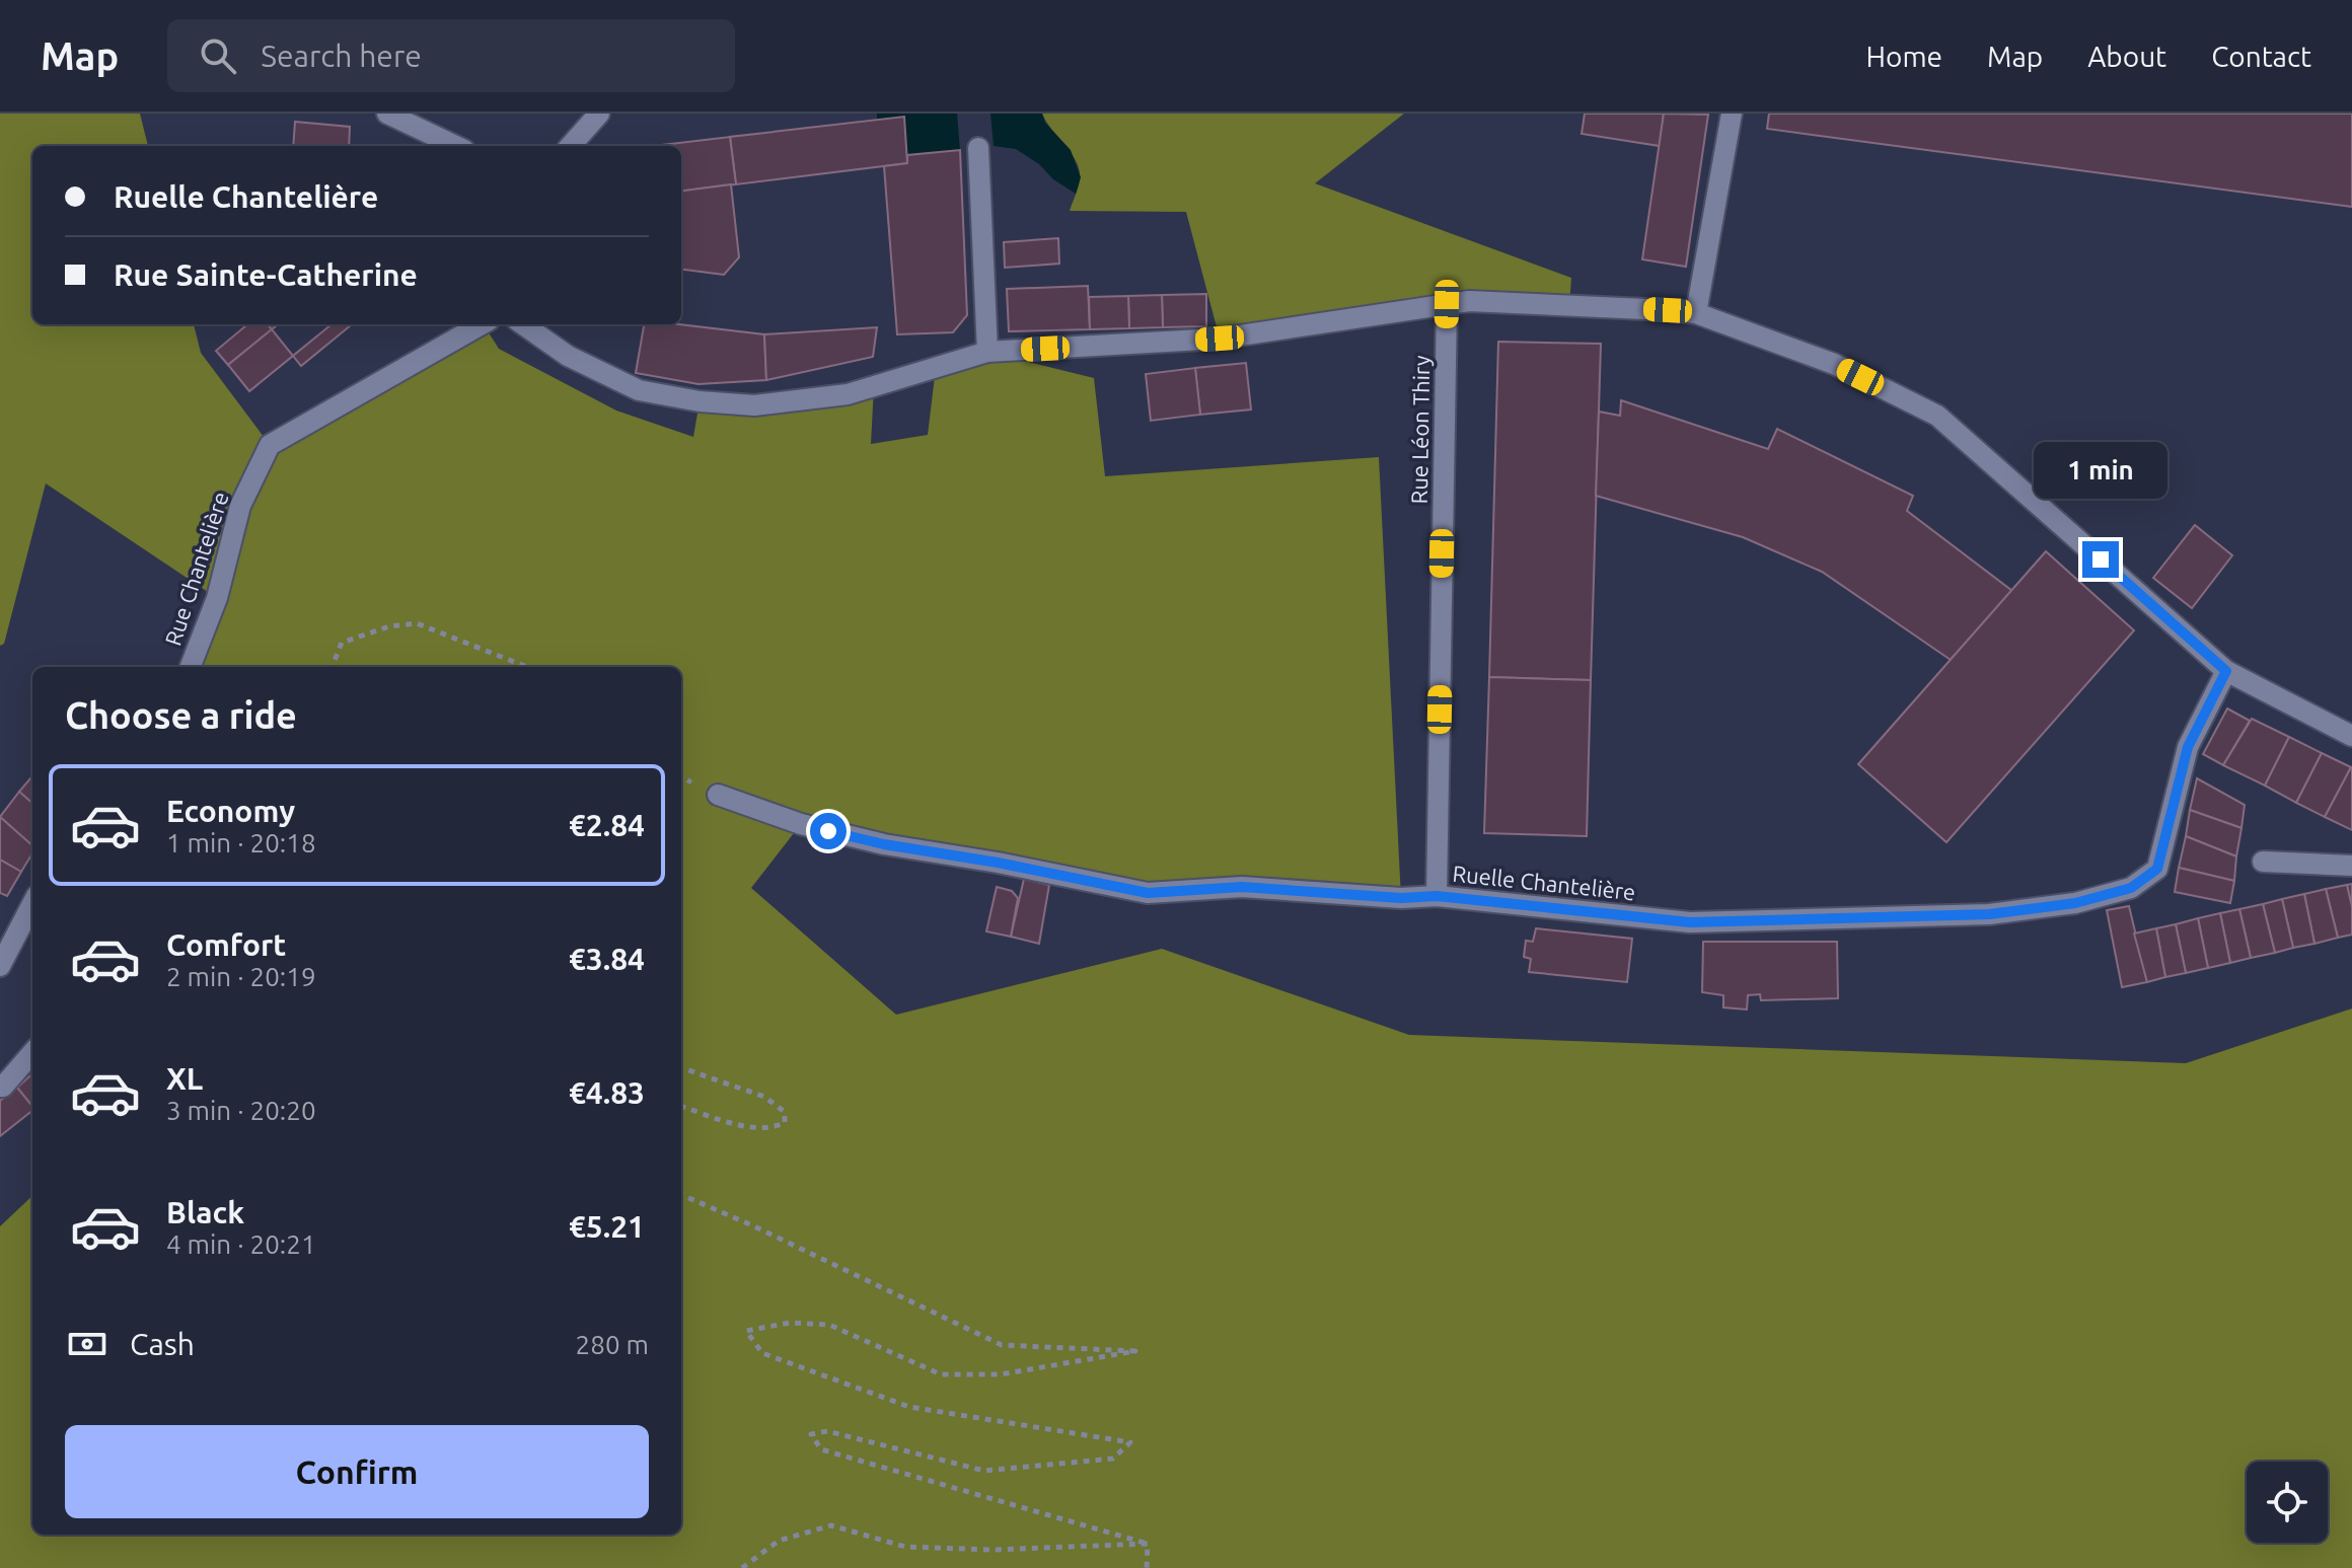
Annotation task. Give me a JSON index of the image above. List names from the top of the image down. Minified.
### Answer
{"streets":{"street":["Rue Léon Thiry","Rue Chantelière","Ruelle Chantelière"]},"crossings":[["Rue Léon Thiry","Ruelle Chantelière"]],"page":{"header":"Map","search":"Search here","nav":["Home","Map","About","Contact"],"banner":["Ruelle Chantelière","Rue Sainte-Catherine"],"bubble":"1 min","heading":"Choose a ride","list":[{"name":"Economy","note":"1 min · 20:18","value":"€2.84"},{"name":"Comfort","note":"2 min · 20:19","value":"€3.84"},{"name":"XL","note":"3 min · 20:20","value":"€4.83"},{"name":"Black","note":"4 min · 20:21","value":"€5.21"}],"pay":["Cash","280 m"],"buttons":"Confirm"}}
